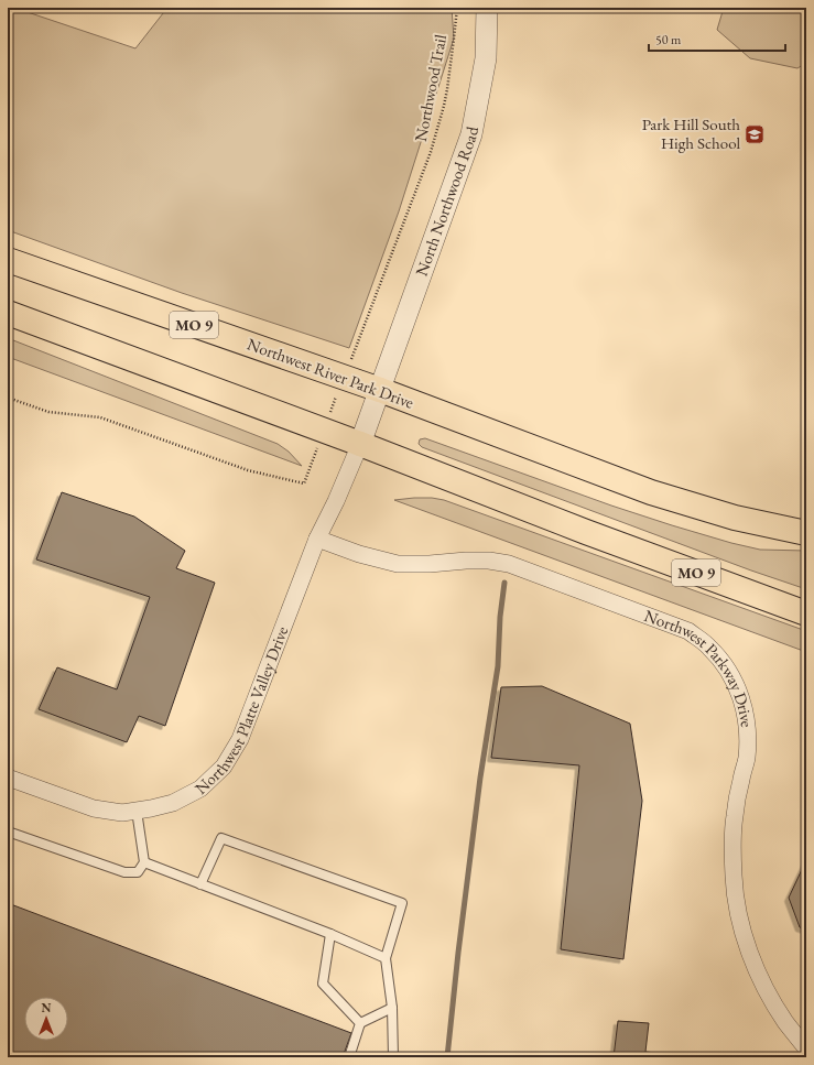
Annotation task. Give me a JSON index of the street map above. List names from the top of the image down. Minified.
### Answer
{"streets":{"main road":["MO 9","Northwest River Park Drive"],"street":["North Northwood Road","Northwest Parkway Drive","Northwest Platte Valley Drive"],"path":["Northwood Trail"]},"crossings":[["North Northwood Road","MO 9"],["North Northwood Road","Northwest River Park Drive"],["North Northwood Road","Northwest Platte Valley Drive"],["MO 9","Northwest Platte Valley Drive"],["Northwest Parkway Drive","Northwest Platte Valley Drive"]],"places":{"school or university":["Park Hill South High School"]},"scale_bar":"50 m","north":"top"}
